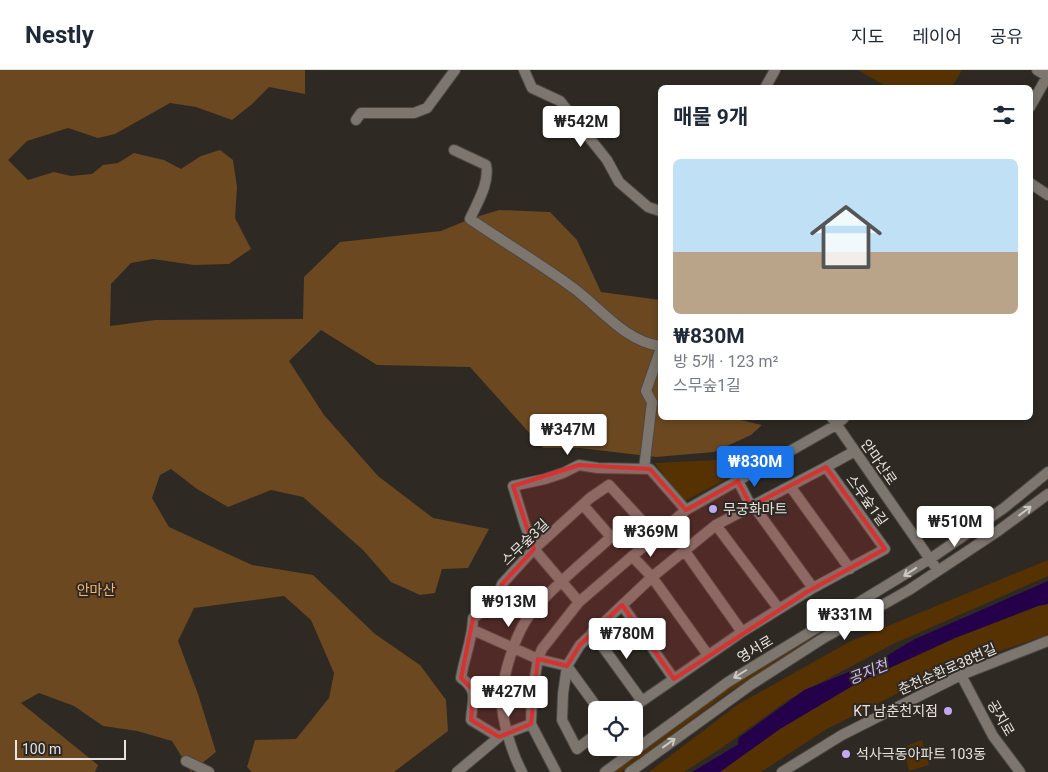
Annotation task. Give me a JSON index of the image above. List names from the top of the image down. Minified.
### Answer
{"streets":{"street":["안마산로","스무숲1길","스무숲3길","영서로","춘천순환로38번길","공지로"]},"crossings":[["안마산로","영서로"],["춘천순환로38번길","공지로"]],"water":["공지천"],"parks":["안마산"],"places":["무궁화마트","KT 남춘천지점","석사극동아파트 103동"],"scale_bar":"100 m","page":{"header":"Nestly","nav":["지도","레이어","공유"],"heading":"매물 9개","price":["₩542M","₩347M","₩830M","₩510M","₩369M","₩913M","₩331M","₩780M","₩427M"],"list":[{"name":"₩830M","note":"방 5개 · 123 m² · 스무숲1길"}],"scale":"100 m"}}
